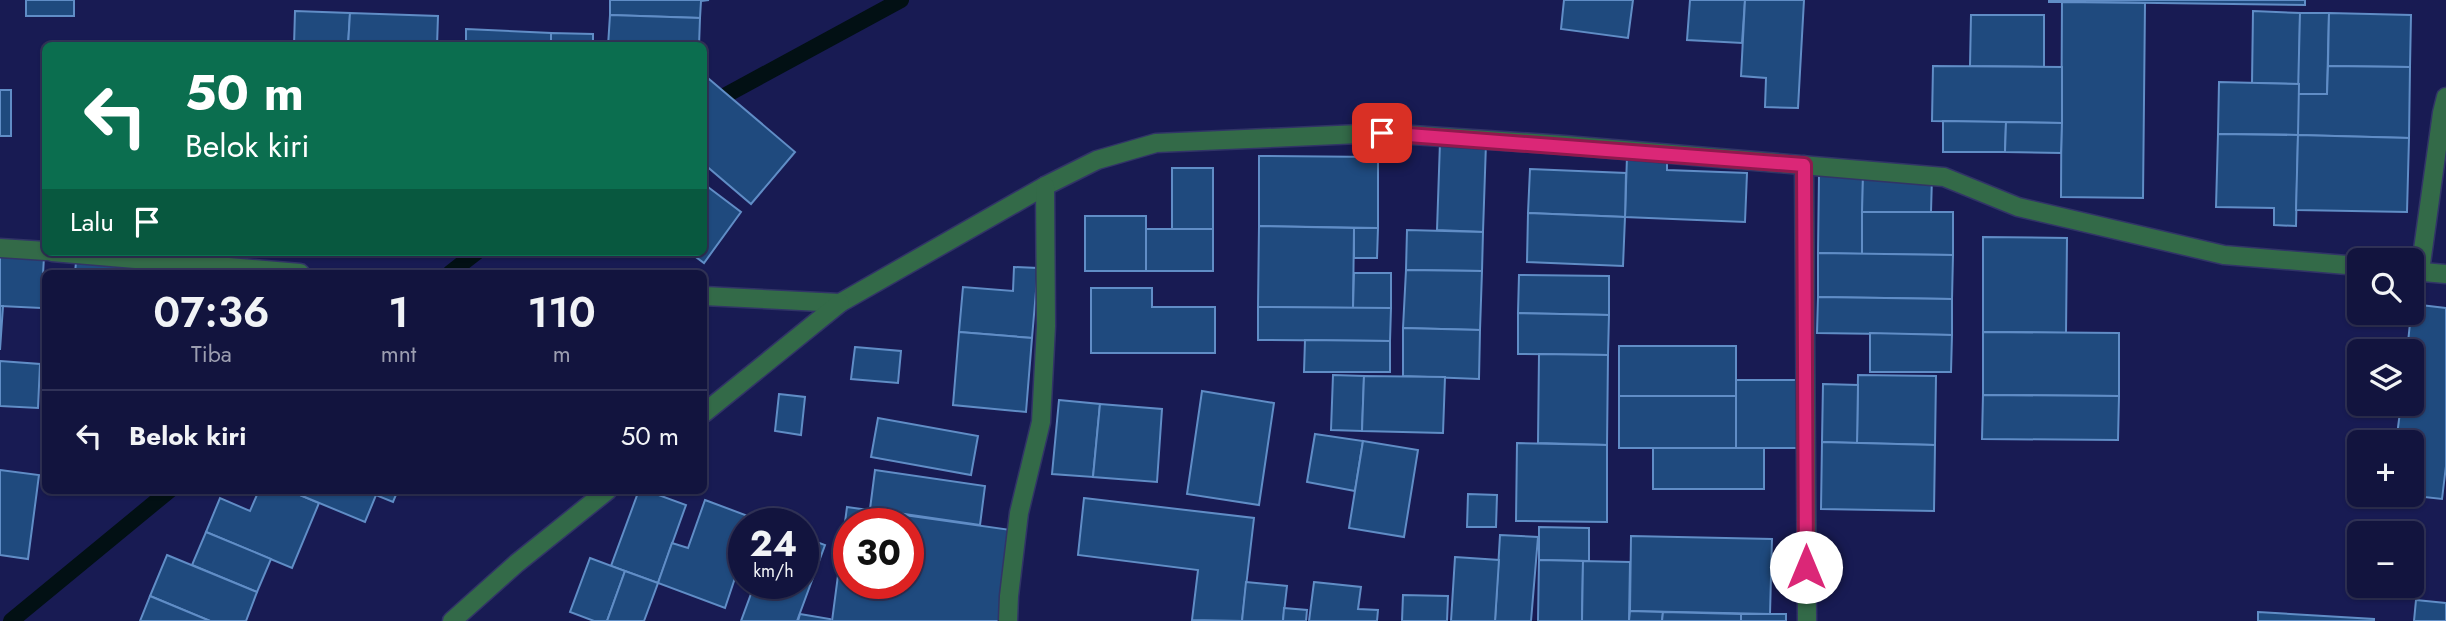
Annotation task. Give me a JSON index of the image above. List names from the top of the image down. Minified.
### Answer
{"page":{"turn":["50 m","Belok kiri"],"then":"Lalu","map_buttons":["+","−"],"eta":["07:36","Tiba","1","mnt","110","m"],"list":[{"name":"Belok kiri","value":"50 m"}],"speed":"24 km/h","limit":"30"}}
